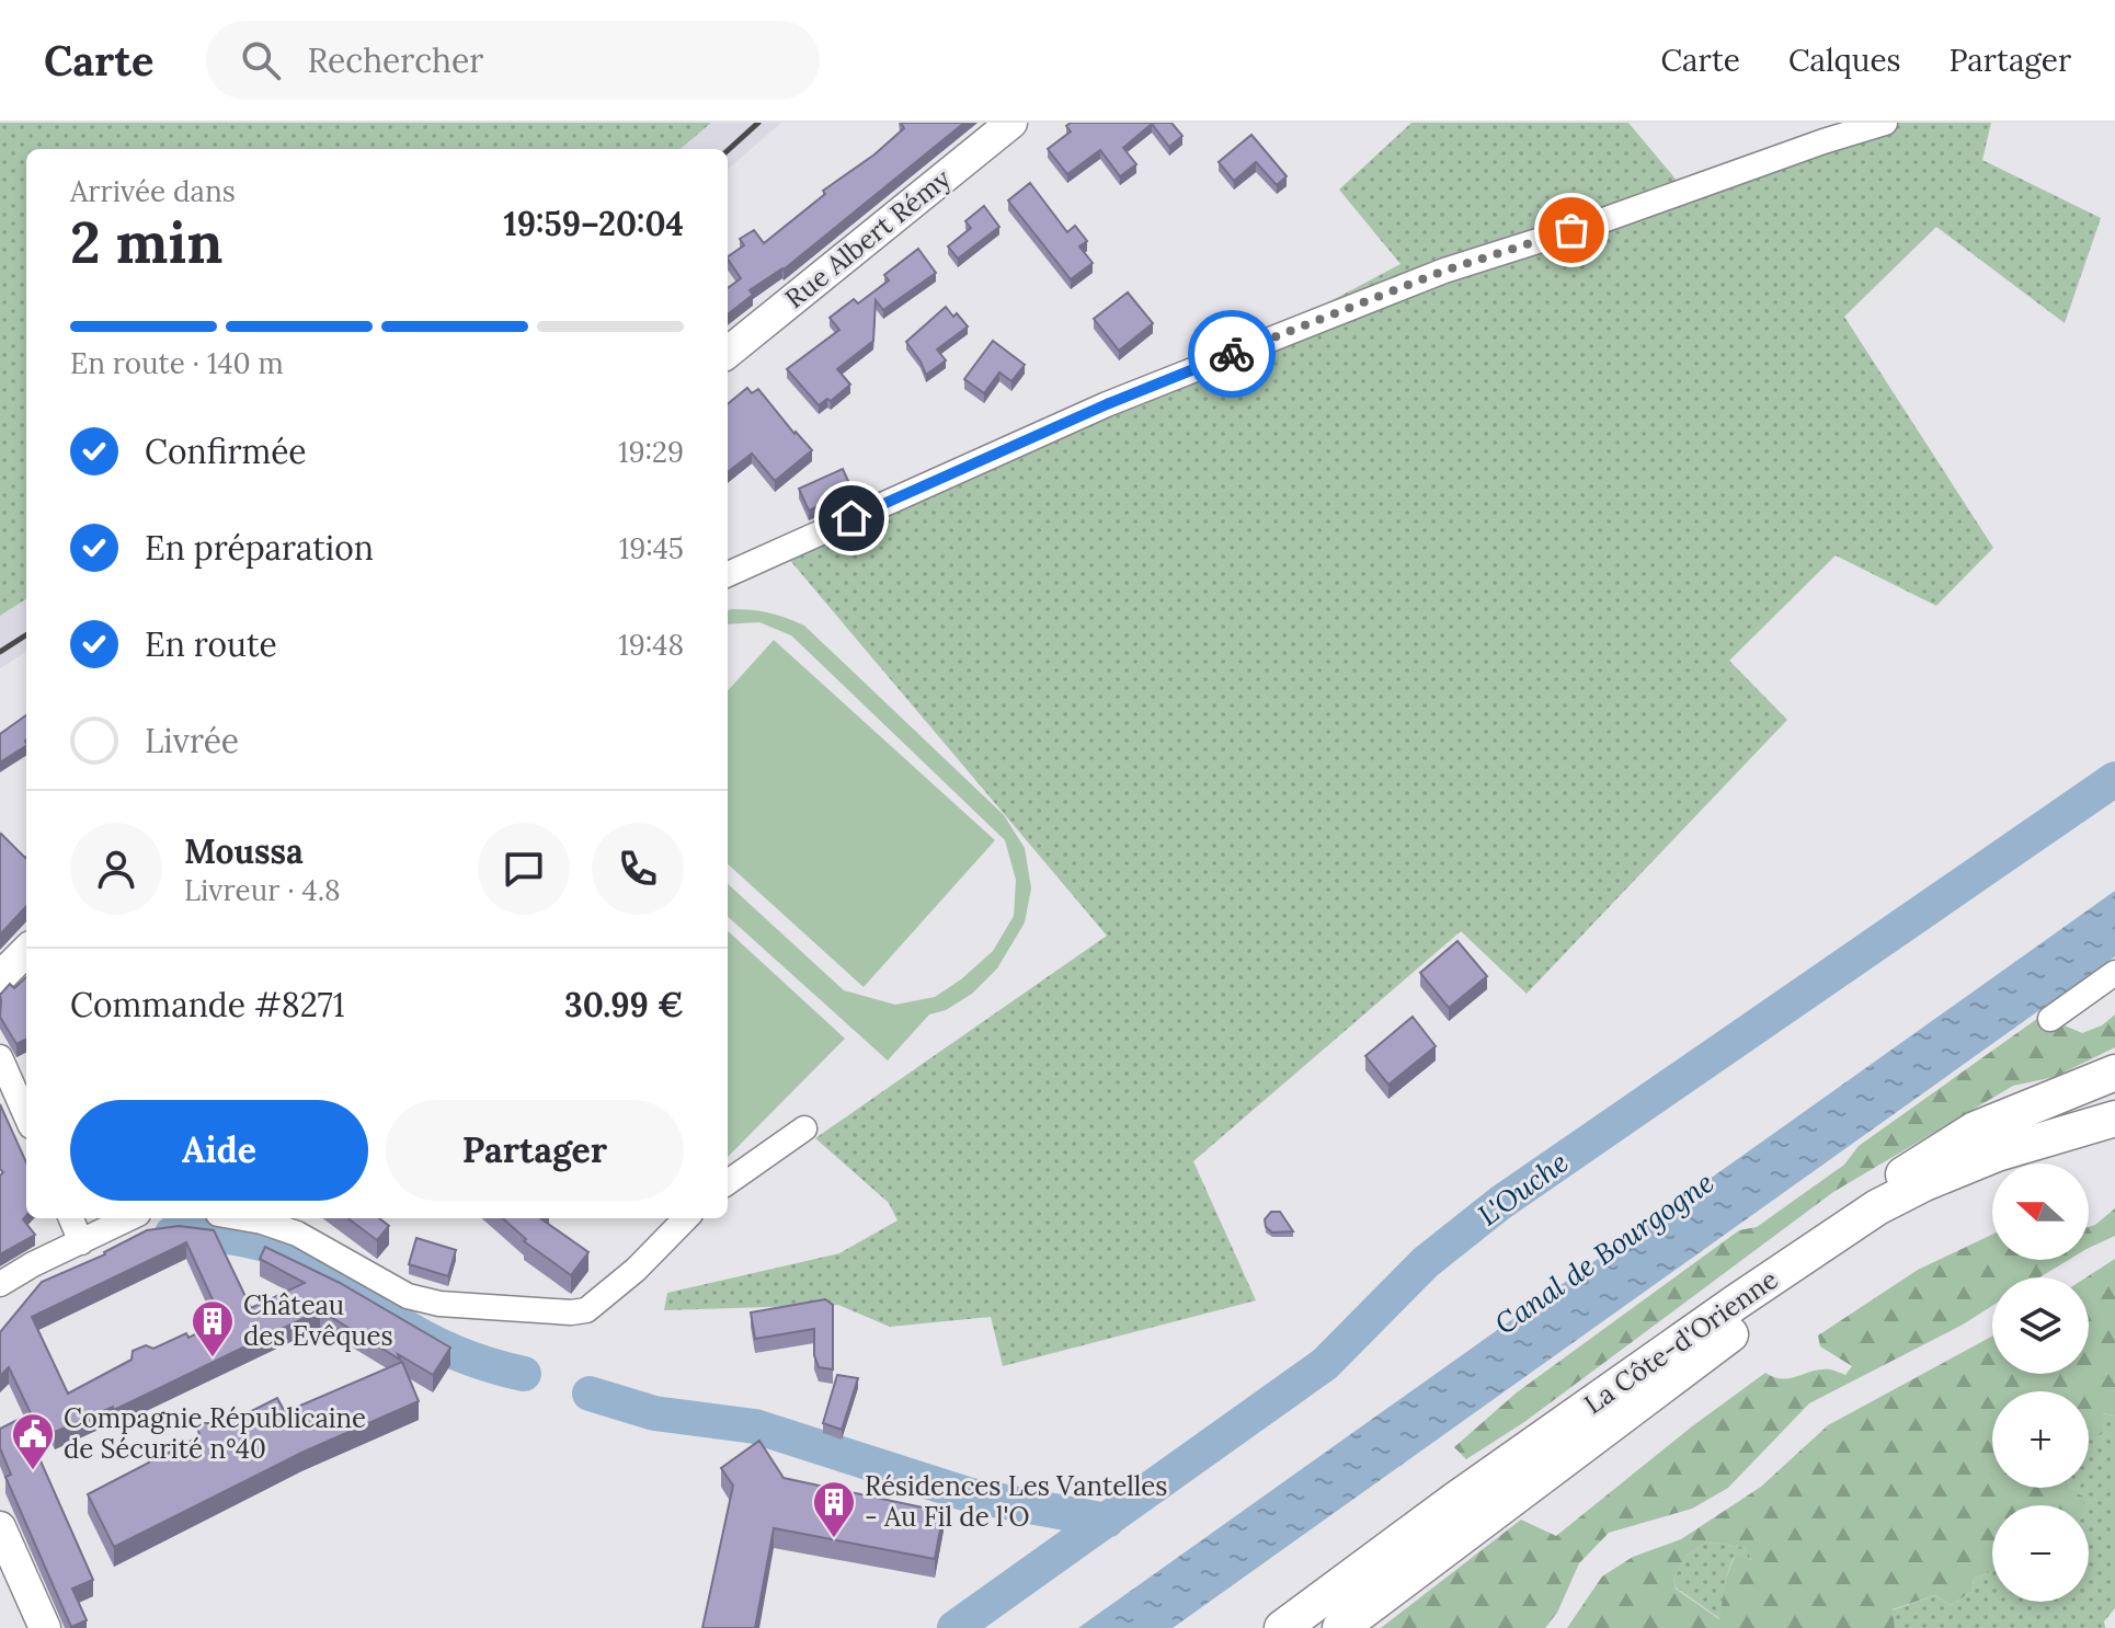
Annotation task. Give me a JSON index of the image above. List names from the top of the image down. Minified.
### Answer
{"streets":{"highway":["La Côte-d'Orienne"],"main road":["Rue Albert Rémy"]},"water":["L'Ouche","Canal de Bourgogne"],"places":{"building":["Château des Evêques","Résidences Les Vantelles - Au Fil de l'O"],"public building":["Compagnie Républicaine de Sécurité n°40"]},"north":"left","page":{"header":"Carte","search":"Rechercher","nav":["Carte","Calques","Partager"],"heading":["2 min","Arrivée dans","19:59–20:04"],"panel":["Moussa","Livreur · 4.8","Commande #8271","30.99 €"],"bar":"En route · 140 m","list":[["Confirmée","19:29"],["En préparation","19:45"],["En route","19:48"],"Livrée"],"buttons":["Aide","Partager"],"map_buttons":["+","−"]}}
